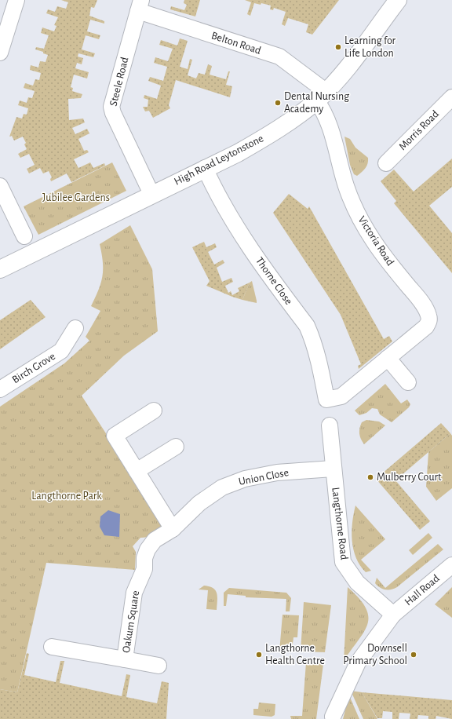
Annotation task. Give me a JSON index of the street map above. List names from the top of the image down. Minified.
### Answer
{"streets":{"street":["Belton Road","Steele Road","Morris Road","High Road Leytonstone","Victoria Road","Thorne Close","Birch Grove","Union Close","Langthorne Road","Hall Road","Oakum Square"]},"crossings":[["Belton Road","Steele Road"],["Belton Road","High Road Leytonstone"],["Belton Road","Victoria Road"],["Steele Road","High Road Leytonstone"],["High Road Leytonstone","Victoria Road"],["High Road Leytonstone","Thorne Close"],["Victoria Road","Thorne Close"],["Union Close","Langthorne Road"],["Union Close","Oakum Square"],["Langthorne Road","Hall Road"]],"parks":["Jubilee Gardens","Langthorne Park"],"places":["Learning for Life London","Dental Nursing Academy","Mulberry Court","Langthorne Health Centre","Downsell Primary School"]}
